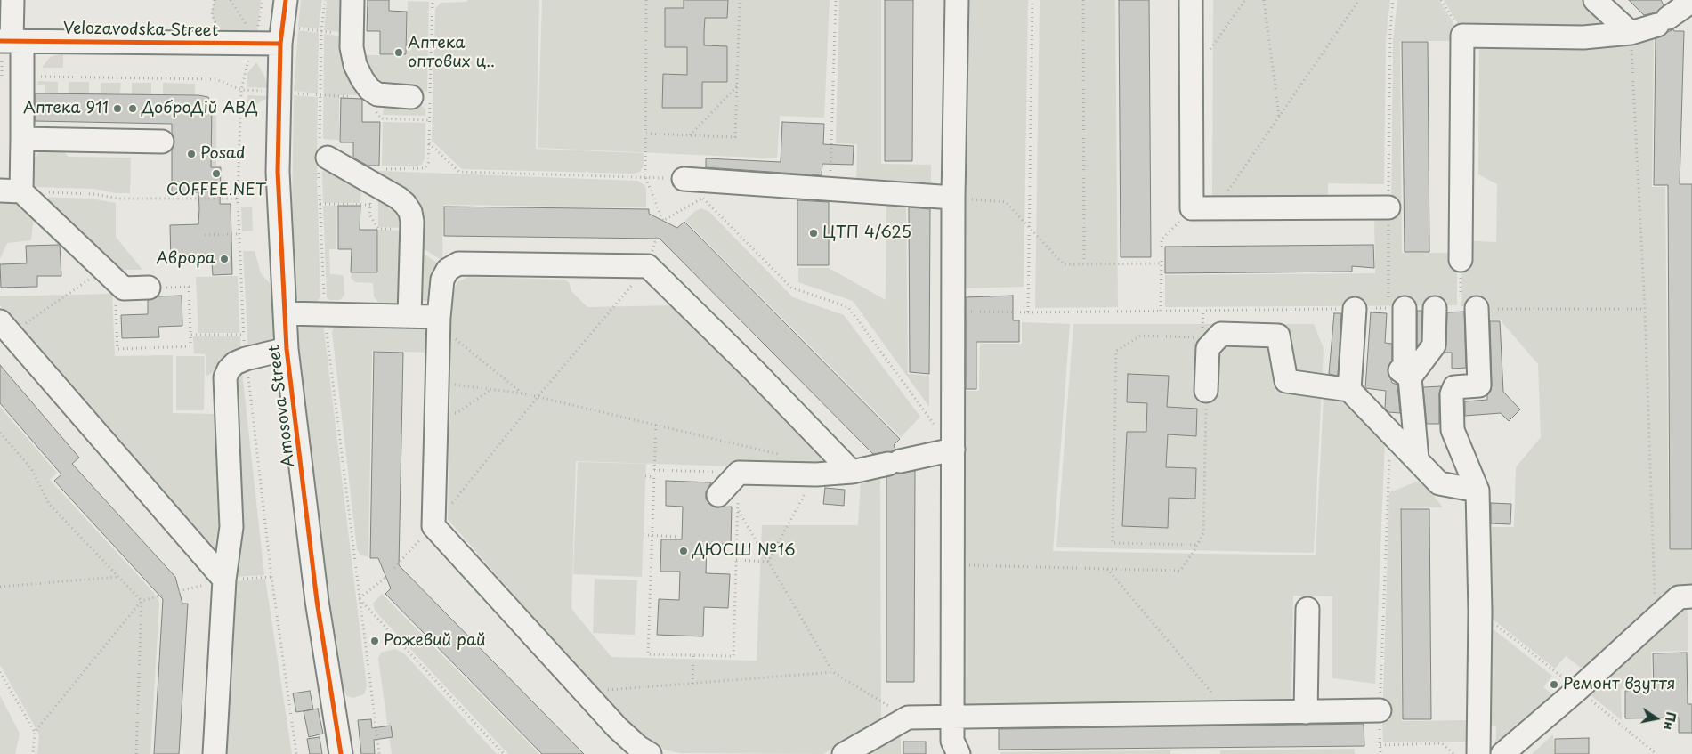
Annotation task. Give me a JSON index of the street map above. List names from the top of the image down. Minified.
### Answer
{"streets":{"street":["Velozavodska Street","Amosova Street"]},"crossings":[["Velozavodska Street","Amosova Street"]],"places":["Аптека оптових ц‥","Аптека 911","ДоброДій АВД","Posad","COFFEE.NET","ЦТП 4/625","Аврора","ДЮСШ №16","Рожевий рай","Ремонт взуття"],"north":"right"}
